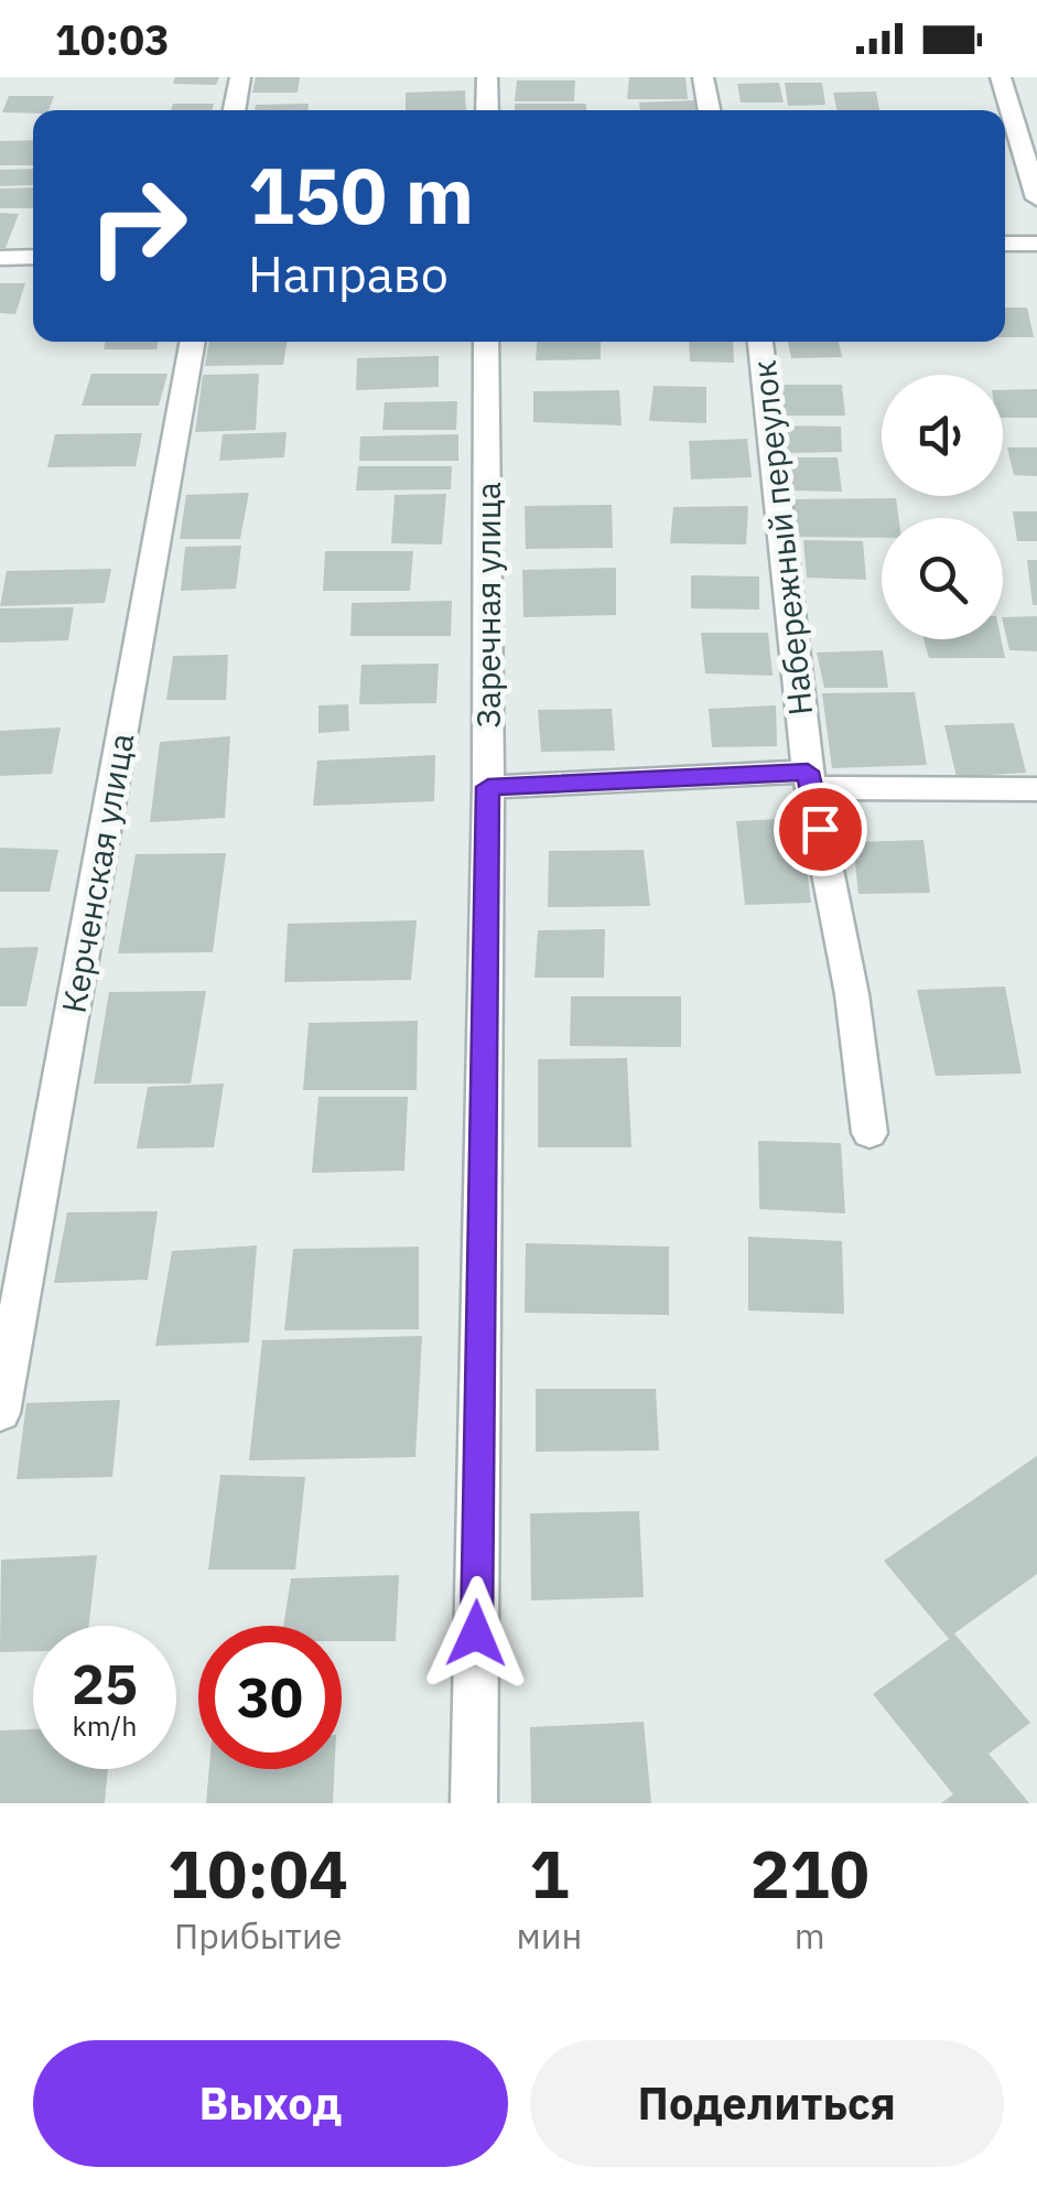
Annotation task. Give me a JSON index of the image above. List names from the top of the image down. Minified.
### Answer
{"streets":{"street":["Набережный переулок","Заречная улица","Керченская улица"]},"page":{"status":"10:03","turn":["150 m","Направо"],"speed":"25 km/h","limit":"30","eta":["10:04","Прибытие","1","мин","210","m"],"buttons":["Выход","Поделиться"]}}
